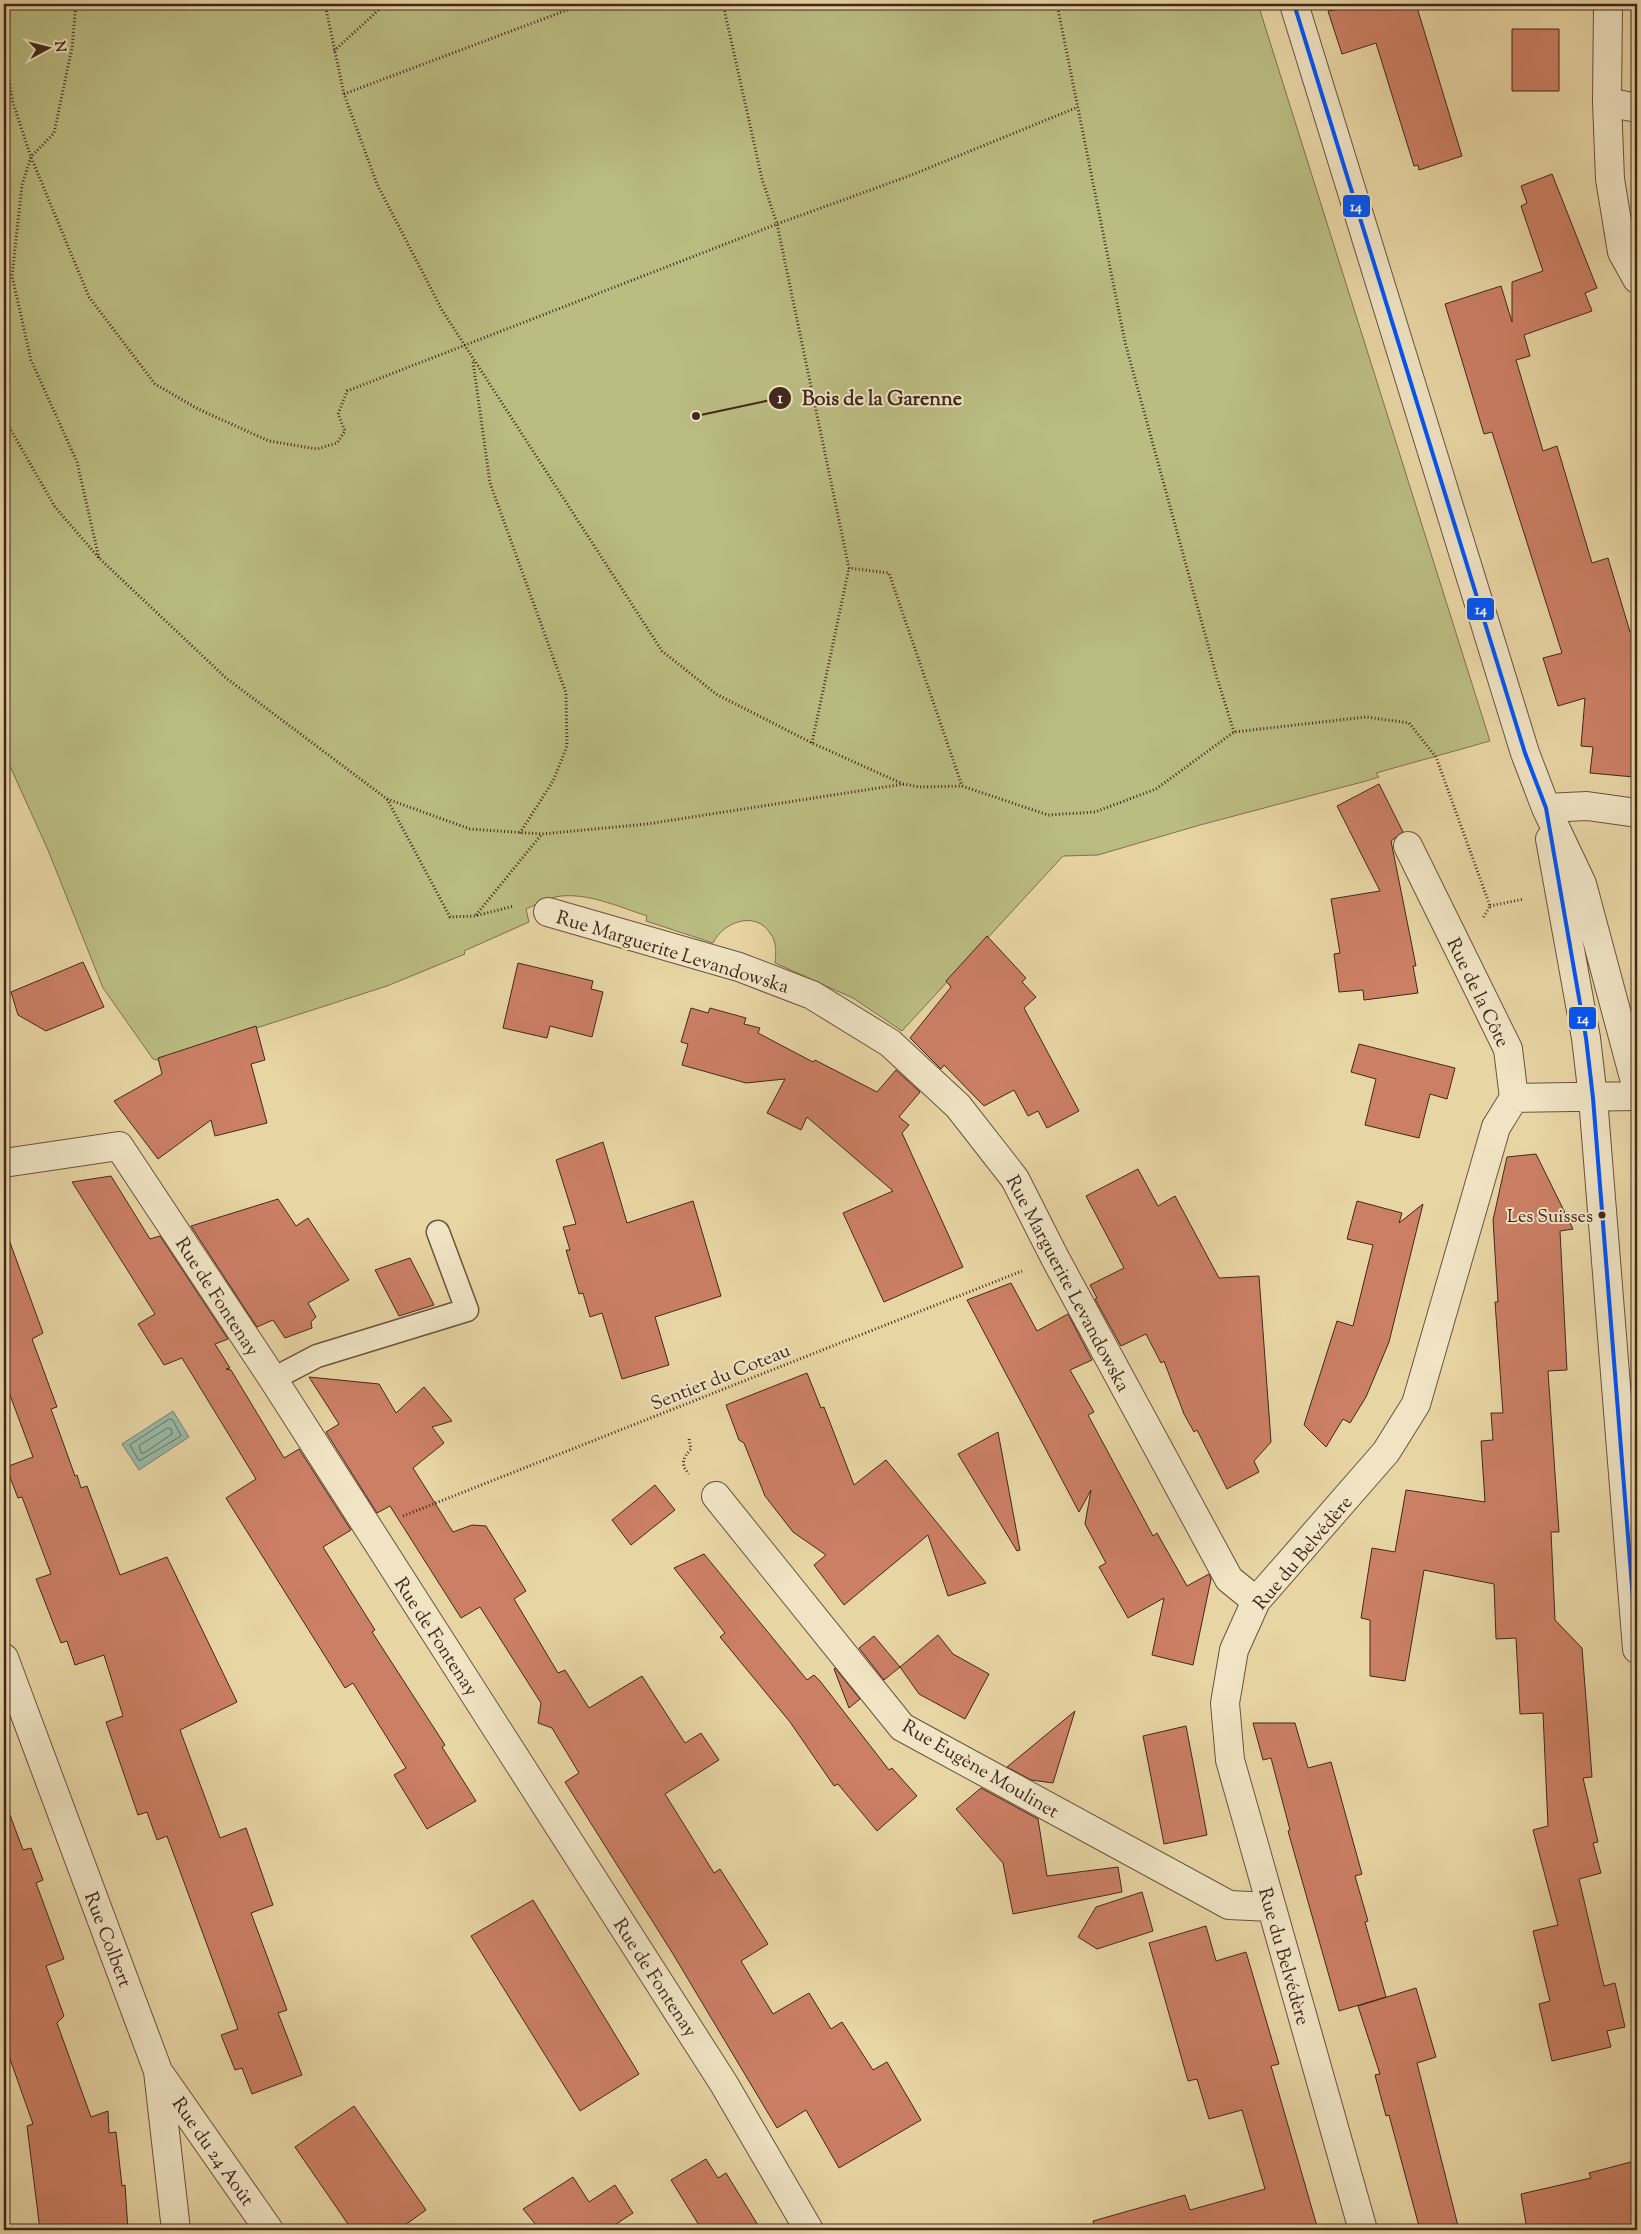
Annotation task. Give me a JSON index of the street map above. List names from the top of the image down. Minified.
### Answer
{"streets":{"street":["Rue Marguerite Levandowska","Rue de la Côte","Rue de Fontenay","Rue du Belvédère","Rue Eugène Moulinet","Rue Colbert","Rue du 24 Août"],"path":["Sentier du Coteau"]},"crossings":[["Rue Marguerite Levandowska","Sentier du Coteau"],["Rue Marguerite Levandowska","Rue du Belvédère"],["Rue de la Côte","Rue du Belvédère"],["Rue du Belvédère","Rue Eugène Moulinet"],["Rue Colbert","Rue du 24 Août"]],"places":["Bois de la Garenne","Les Suisses"],"lines":["transit line 14"],"north":"right"}
